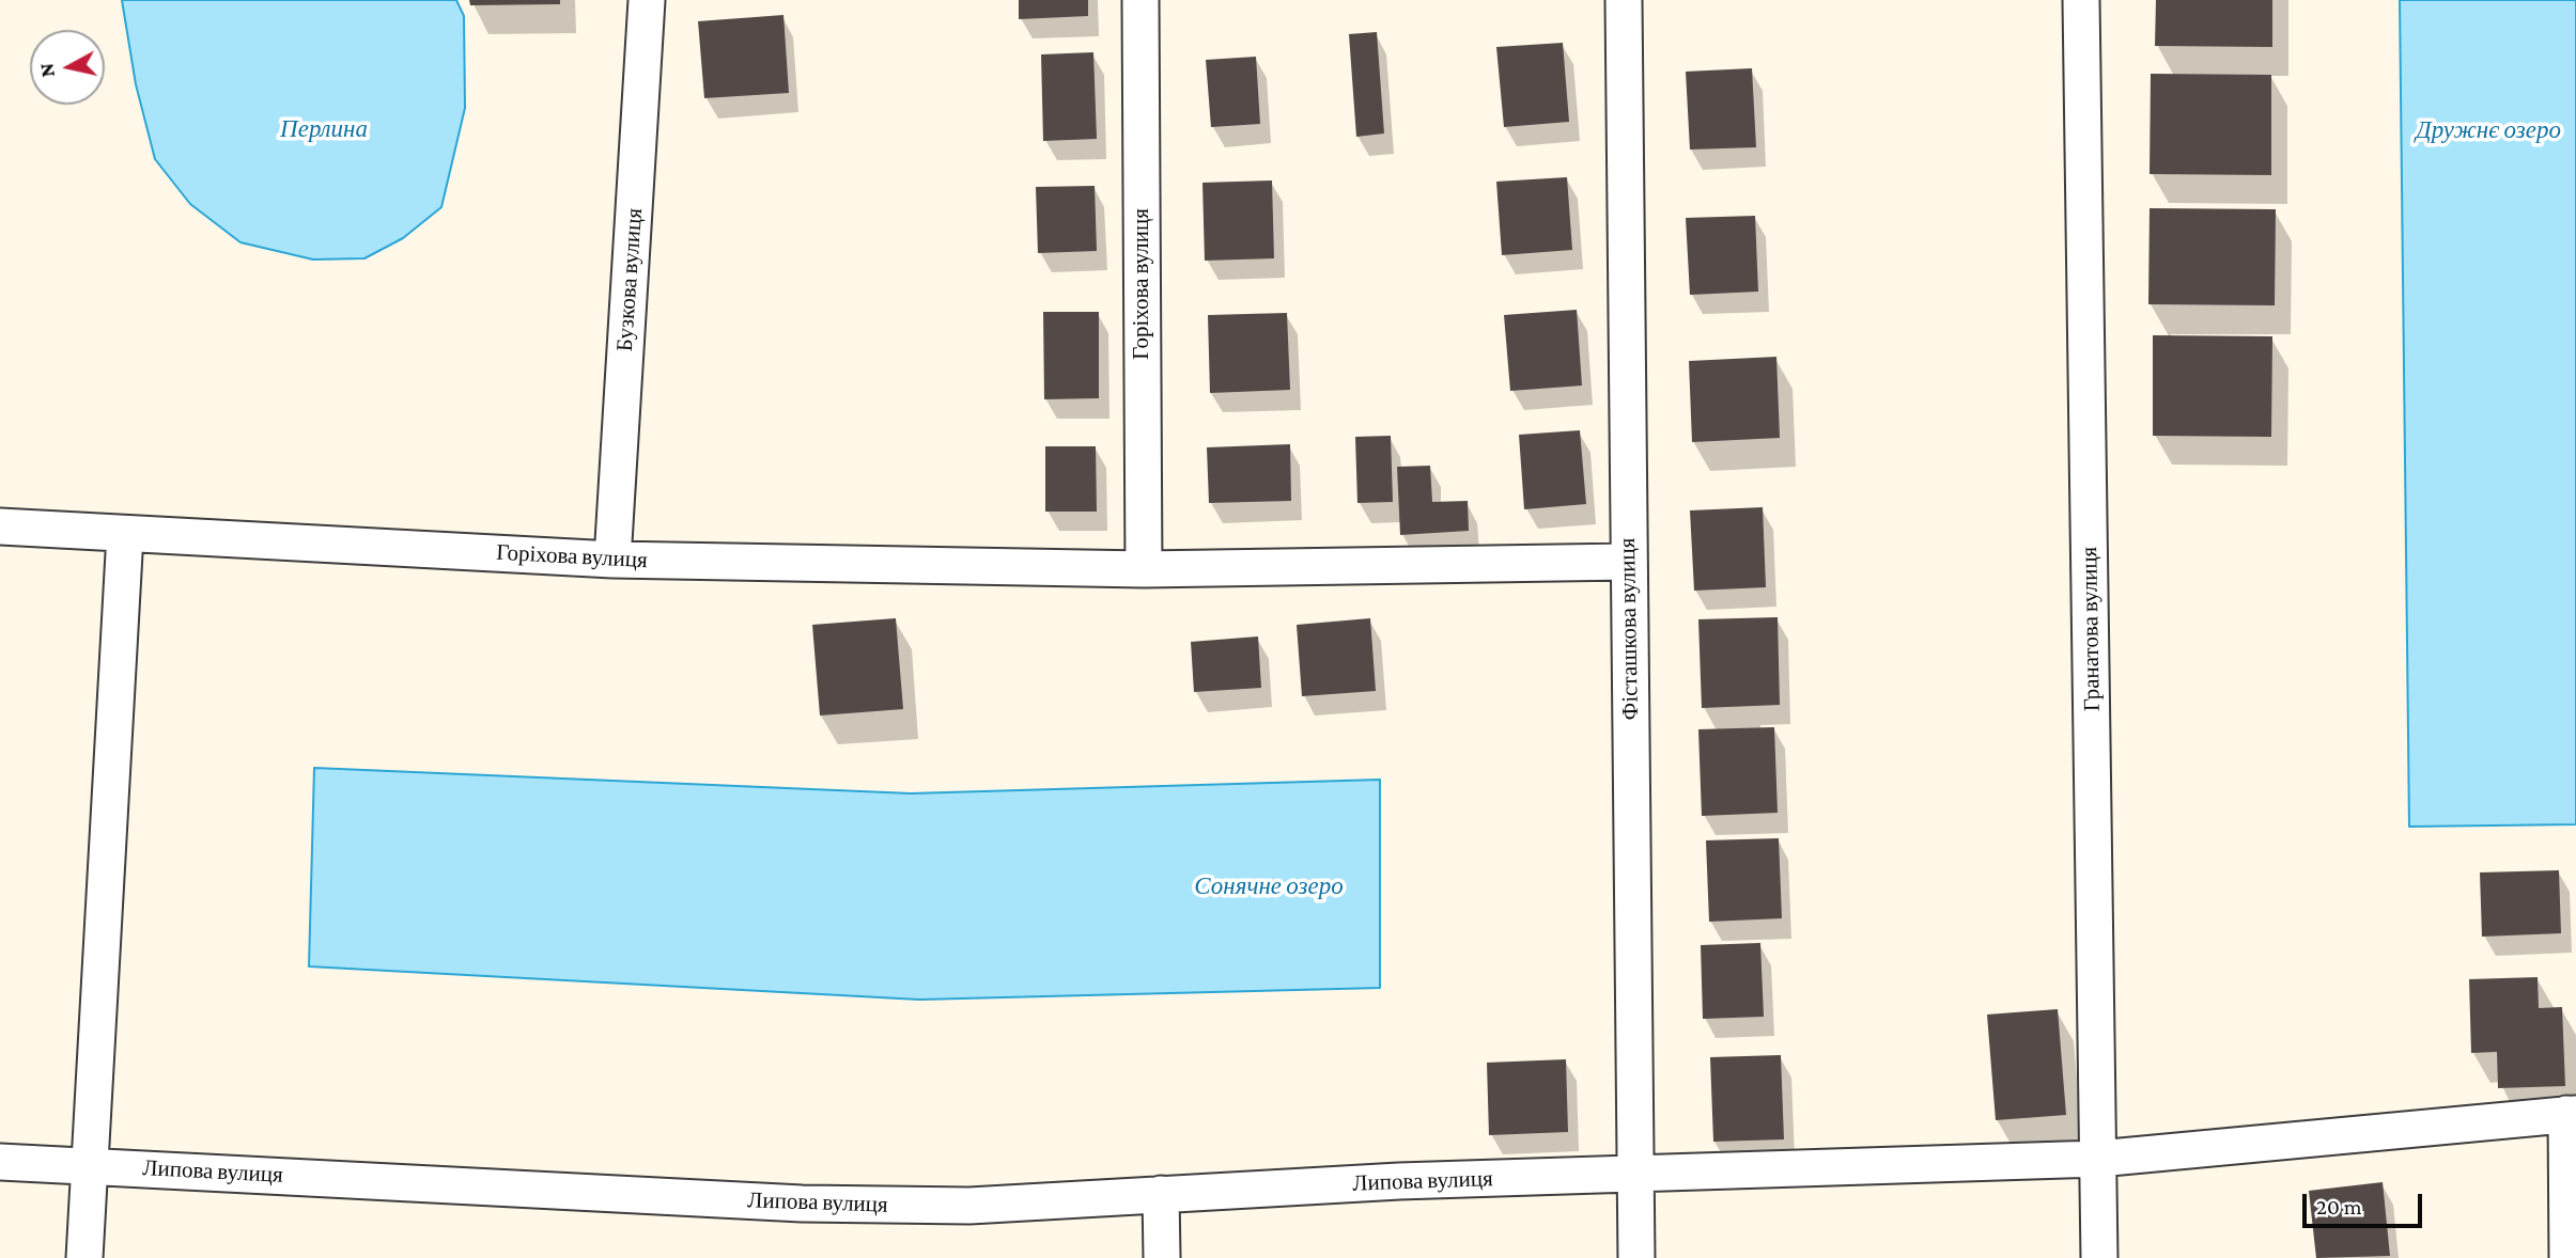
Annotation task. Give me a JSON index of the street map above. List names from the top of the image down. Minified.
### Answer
{"streets":{"street":["Бузкова вулиця","Горіхова вулиця","Фісташкова вулиця","Гранатова вулиця","Липова вулиця"]},"crossings":[["Бузкова вулиця","Горіхова вулиця"],["Горіхова вулиця","Фісташкова вулиця"],["Фісташкова вулиця","Липова вулиця"],["Гранатова вулиця","Липова вулиця"]],"water":["Перлина","Дружнє озеро","Сонячне озеро"],"scale_bar":"20 m","north":"left"}
